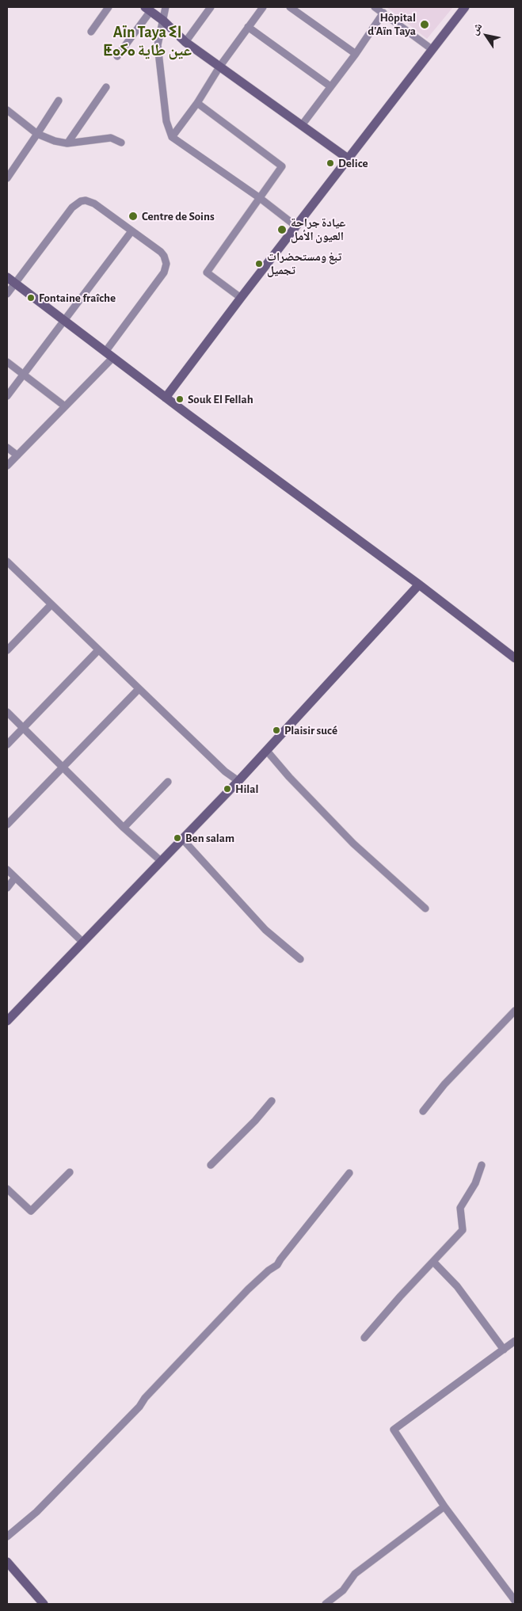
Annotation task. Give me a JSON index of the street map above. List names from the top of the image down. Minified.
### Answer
{"districts":["Aïn Taya ⵉⵏ ⵟⴰⵢⴰ عين طاية"],"places":["Hôpital d'Aïn Taya","Delice","Centre de Soins","عيادة جراحة العيون الأمل","تبغ ومستحضرات تجميل","Fontaine fraîche","Souk El Fellah","Plaisir sucé","Hilal","Ben salam"],"north":"top left"}
